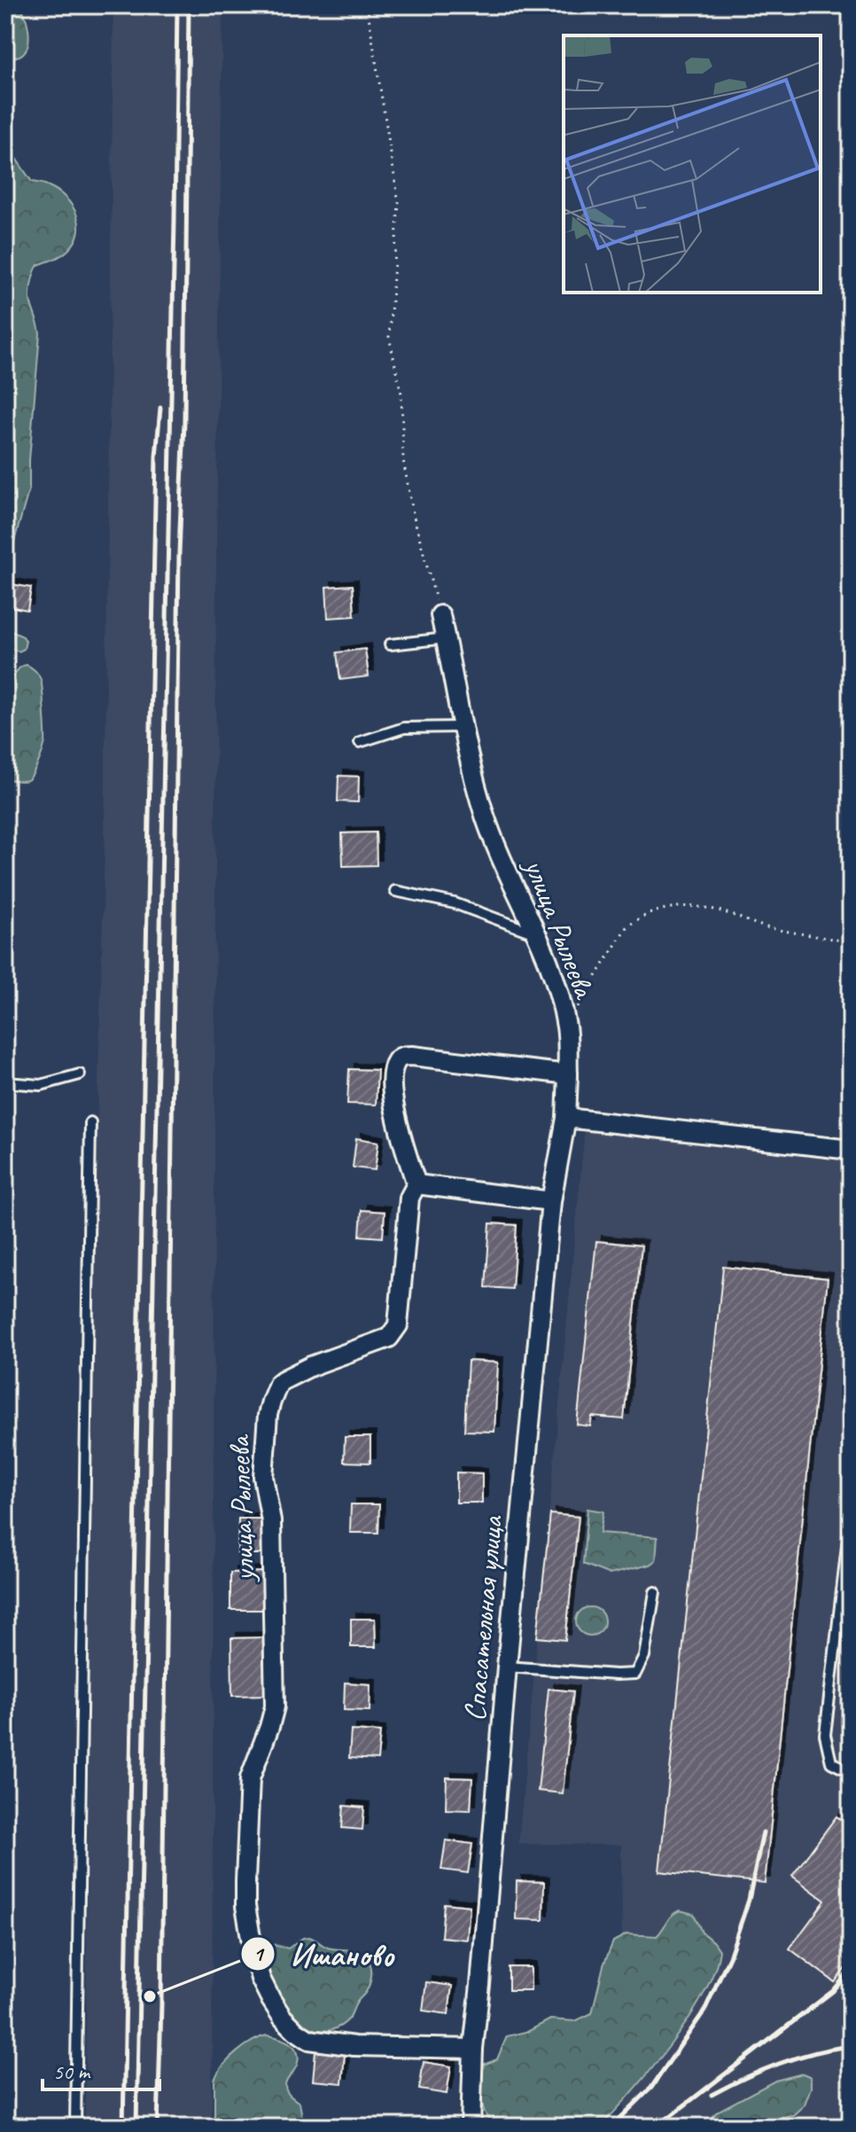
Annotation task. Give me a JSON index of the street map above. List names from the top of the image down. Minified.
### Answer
{"streets":{"street":["улица Рылеева","Спасательная улица"]},"crossings":[["улица Рылеева","Спасательная улица"]],"places":["Ишаново"],"scale_bar":"50 m"}
